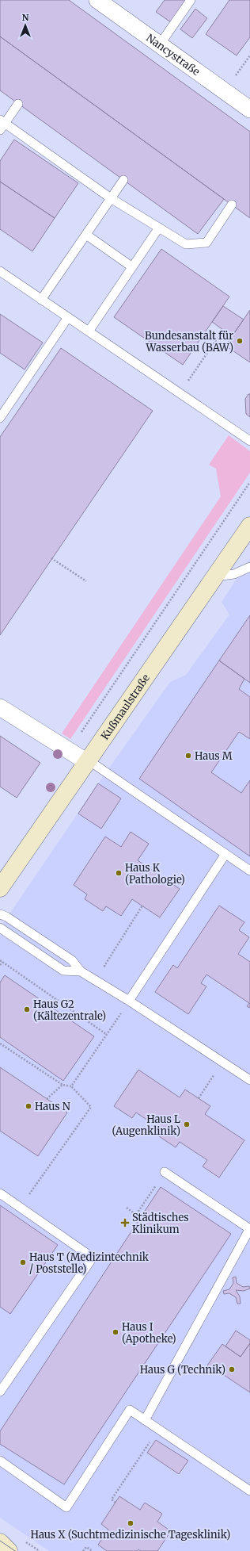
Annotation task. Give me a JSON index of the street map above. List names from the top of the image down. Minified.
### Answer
{"streets":{"street":["Nancystraße","Kußmaulstraße"]},"places":{"other":["Bundesanstalt für Wasserbau (BAW)","Haus M","Haus K (Pathologie)","Haus G2 (Kältezentrale)","Haus N","Haus L (Augenklinik)","Haus T (Medizintechnik / Poststelle)","Haus I (Apotheke)","Haus G (Technik)","Haus X (Suchtmedizinische Tagesklinik)"],"health":["Städtisches Klinikum"]},"north":"top"}
